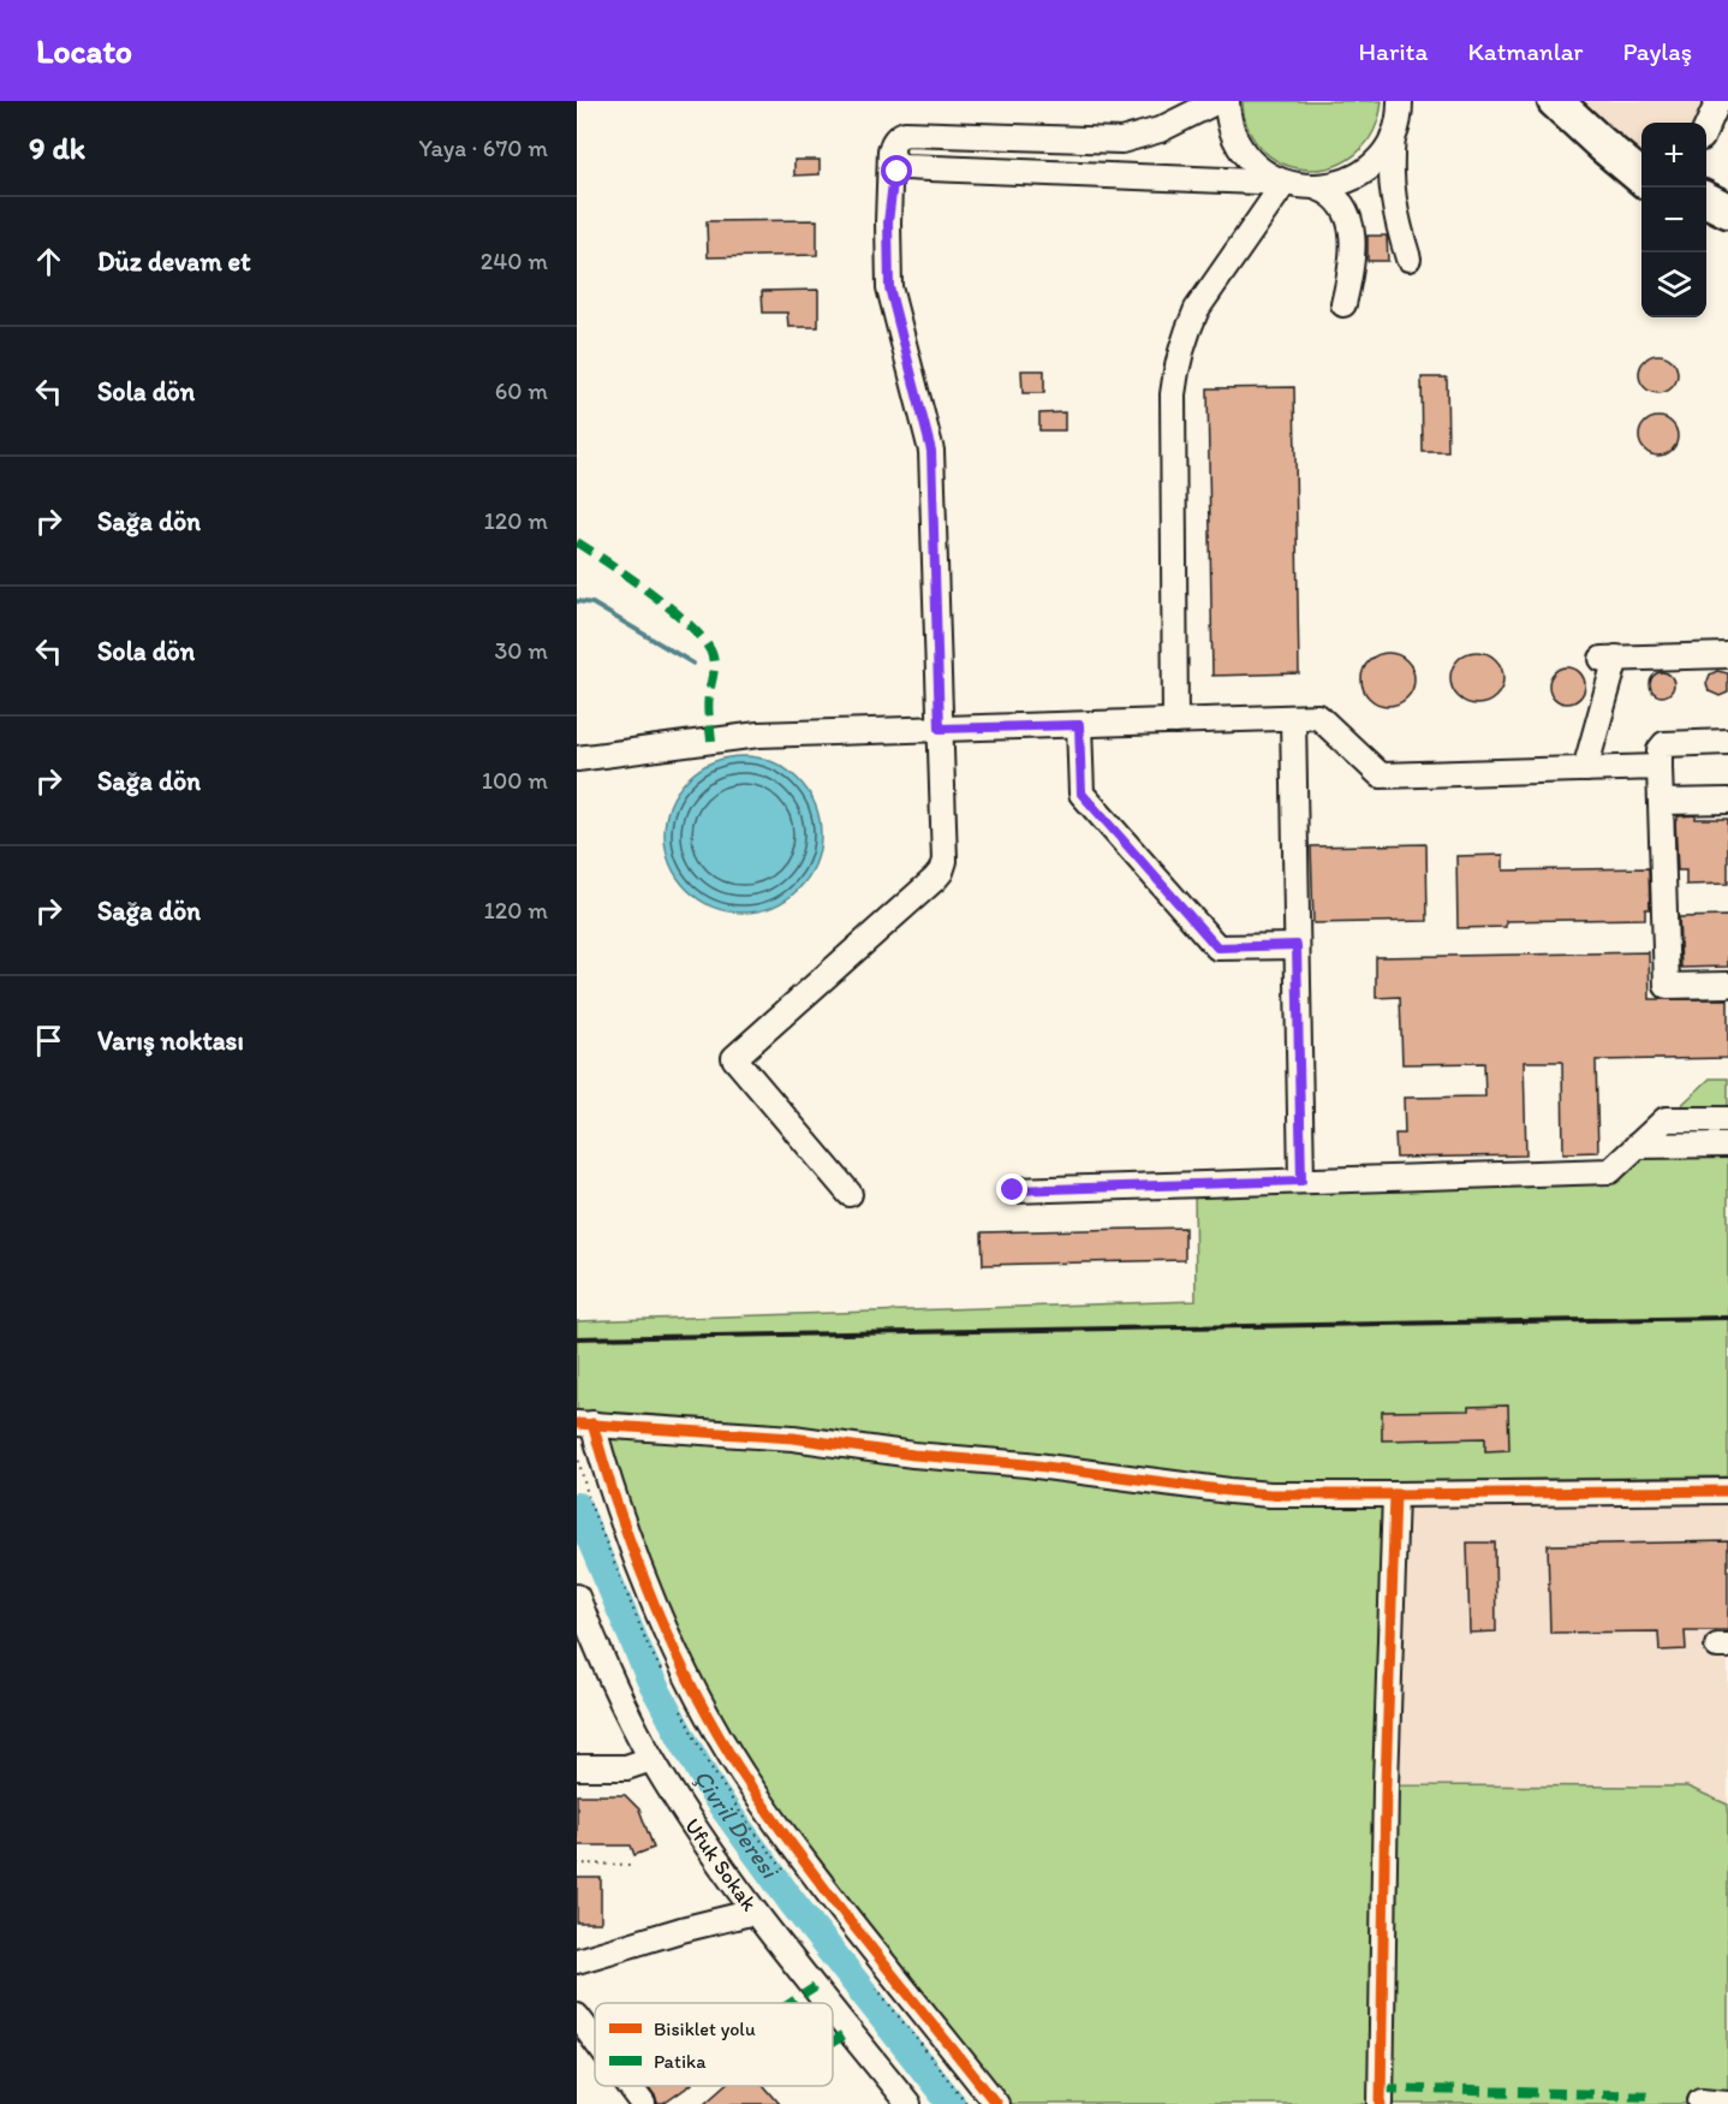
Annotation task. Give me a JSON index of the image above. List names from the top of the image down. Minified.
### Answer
{"streets":{"street":["Ufuk Sokak"]},"water":["Çivril Deresi"],"legend":["Bisiklet yolu","Patika"],"page":{"header":"Locato","nav":["Harita","Katmanlar","Paylaş"],"heading":["9 dk","Yaya · 670 m"],"map_buttons":["+","−"],"list":[["Düz devam et","240 m"],["Sola dön","60 m"],["Sağa dön","120 m"],["Sola dön","30 m"],["Sağa dön","100 m"],["Sağa dön","120 m"],"Varış noktası"]}}
